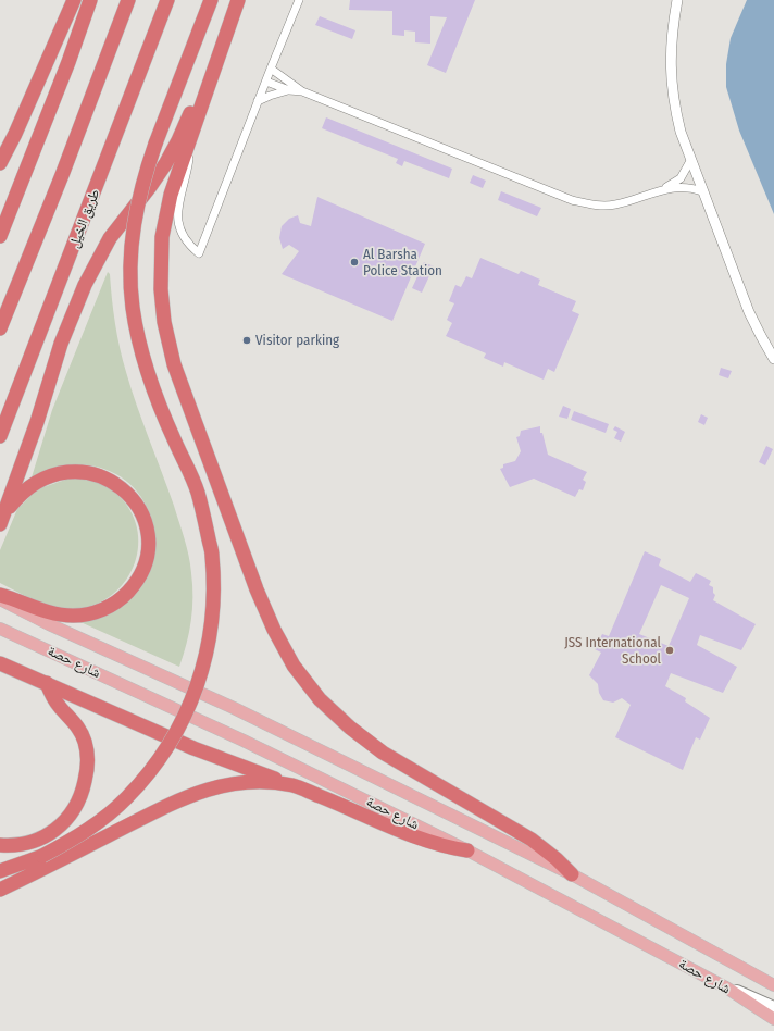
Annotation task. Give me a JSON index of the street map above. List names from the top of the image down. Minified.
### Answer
{"streets":{"highway":["طريق الخيل"],"main road":["شارع حصة"]},"places":["Al Barsha Police Station","Visitor parking","JSS International School"]}
